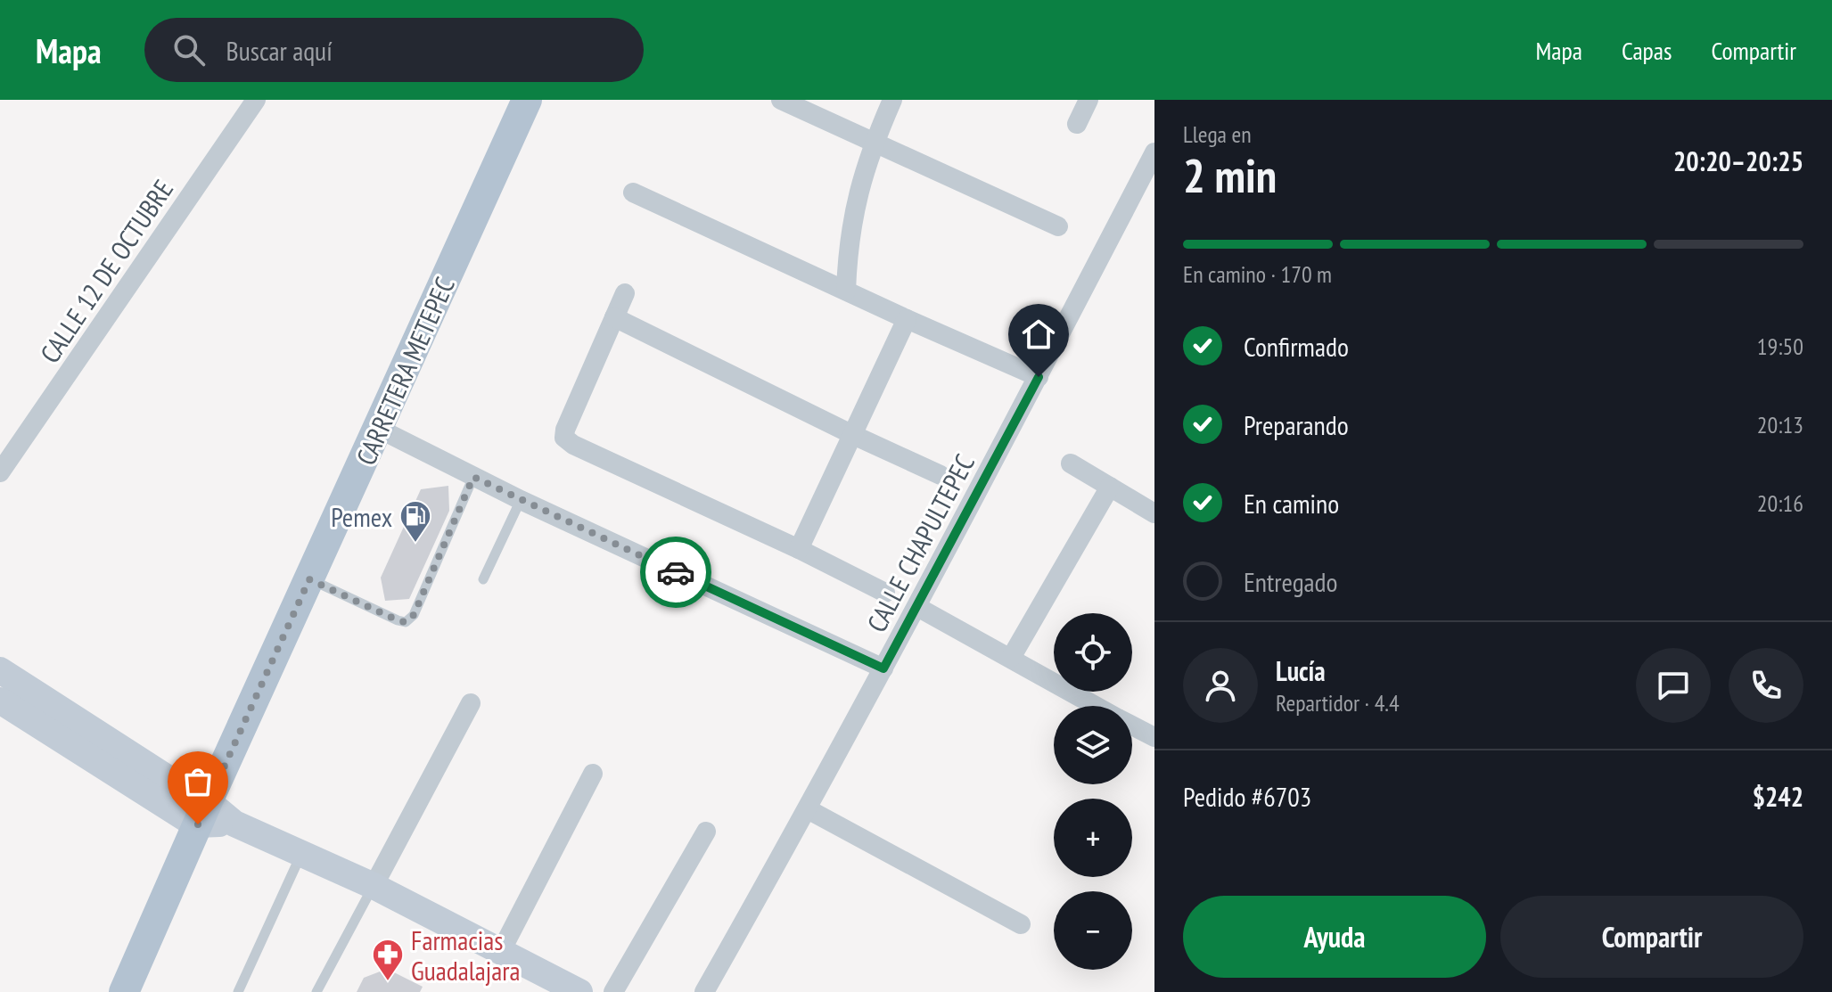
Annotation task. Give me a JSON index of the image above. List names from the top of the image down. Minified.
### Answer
{"streets":{"main road":["CARRETERA METEPEC"],"street":["CALLE 12 DE OCTUBRE","CALLE CHAPULTEPEC"]},"places":{"fuel station":["Pemex"],"pharmacy":["Farmacias Guadalajara"]},"page":{"header":"Mapa","search":"Buscar aquí","nav":["Mapa","Capas","Compartir"],"heading":["2 min","Llega en","20:20–20:25"],"panel":["Lucía","Repartidor · 4.4","Pedido #6703","$242"],"bar":"En camino · 170 m","list":[["Confirmado","19:50"],["Preparando","20:13"],["En camino","20:16"],"Entregado"],"map_buttons":["+","−"],"buttons":["Ayuda","Compartir"]}}
